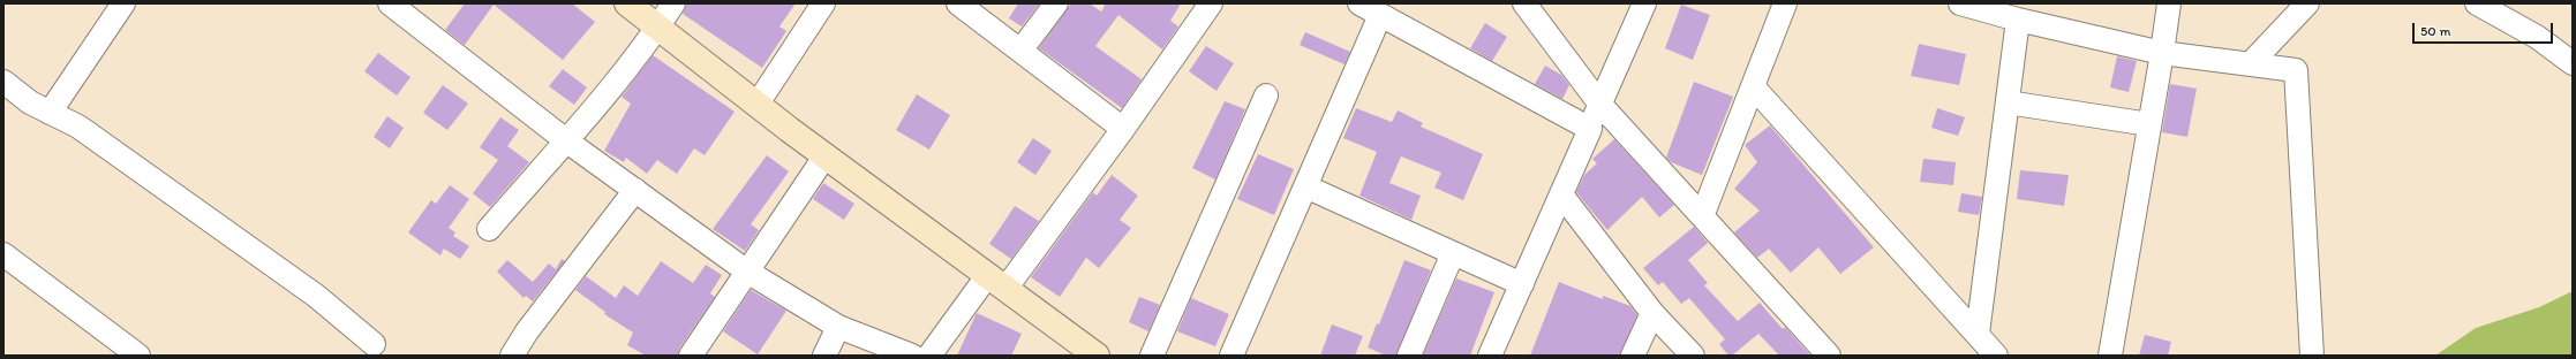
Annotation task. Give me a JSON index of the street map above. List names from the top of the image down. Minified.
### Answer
{"scale_bar":"50 m"}
